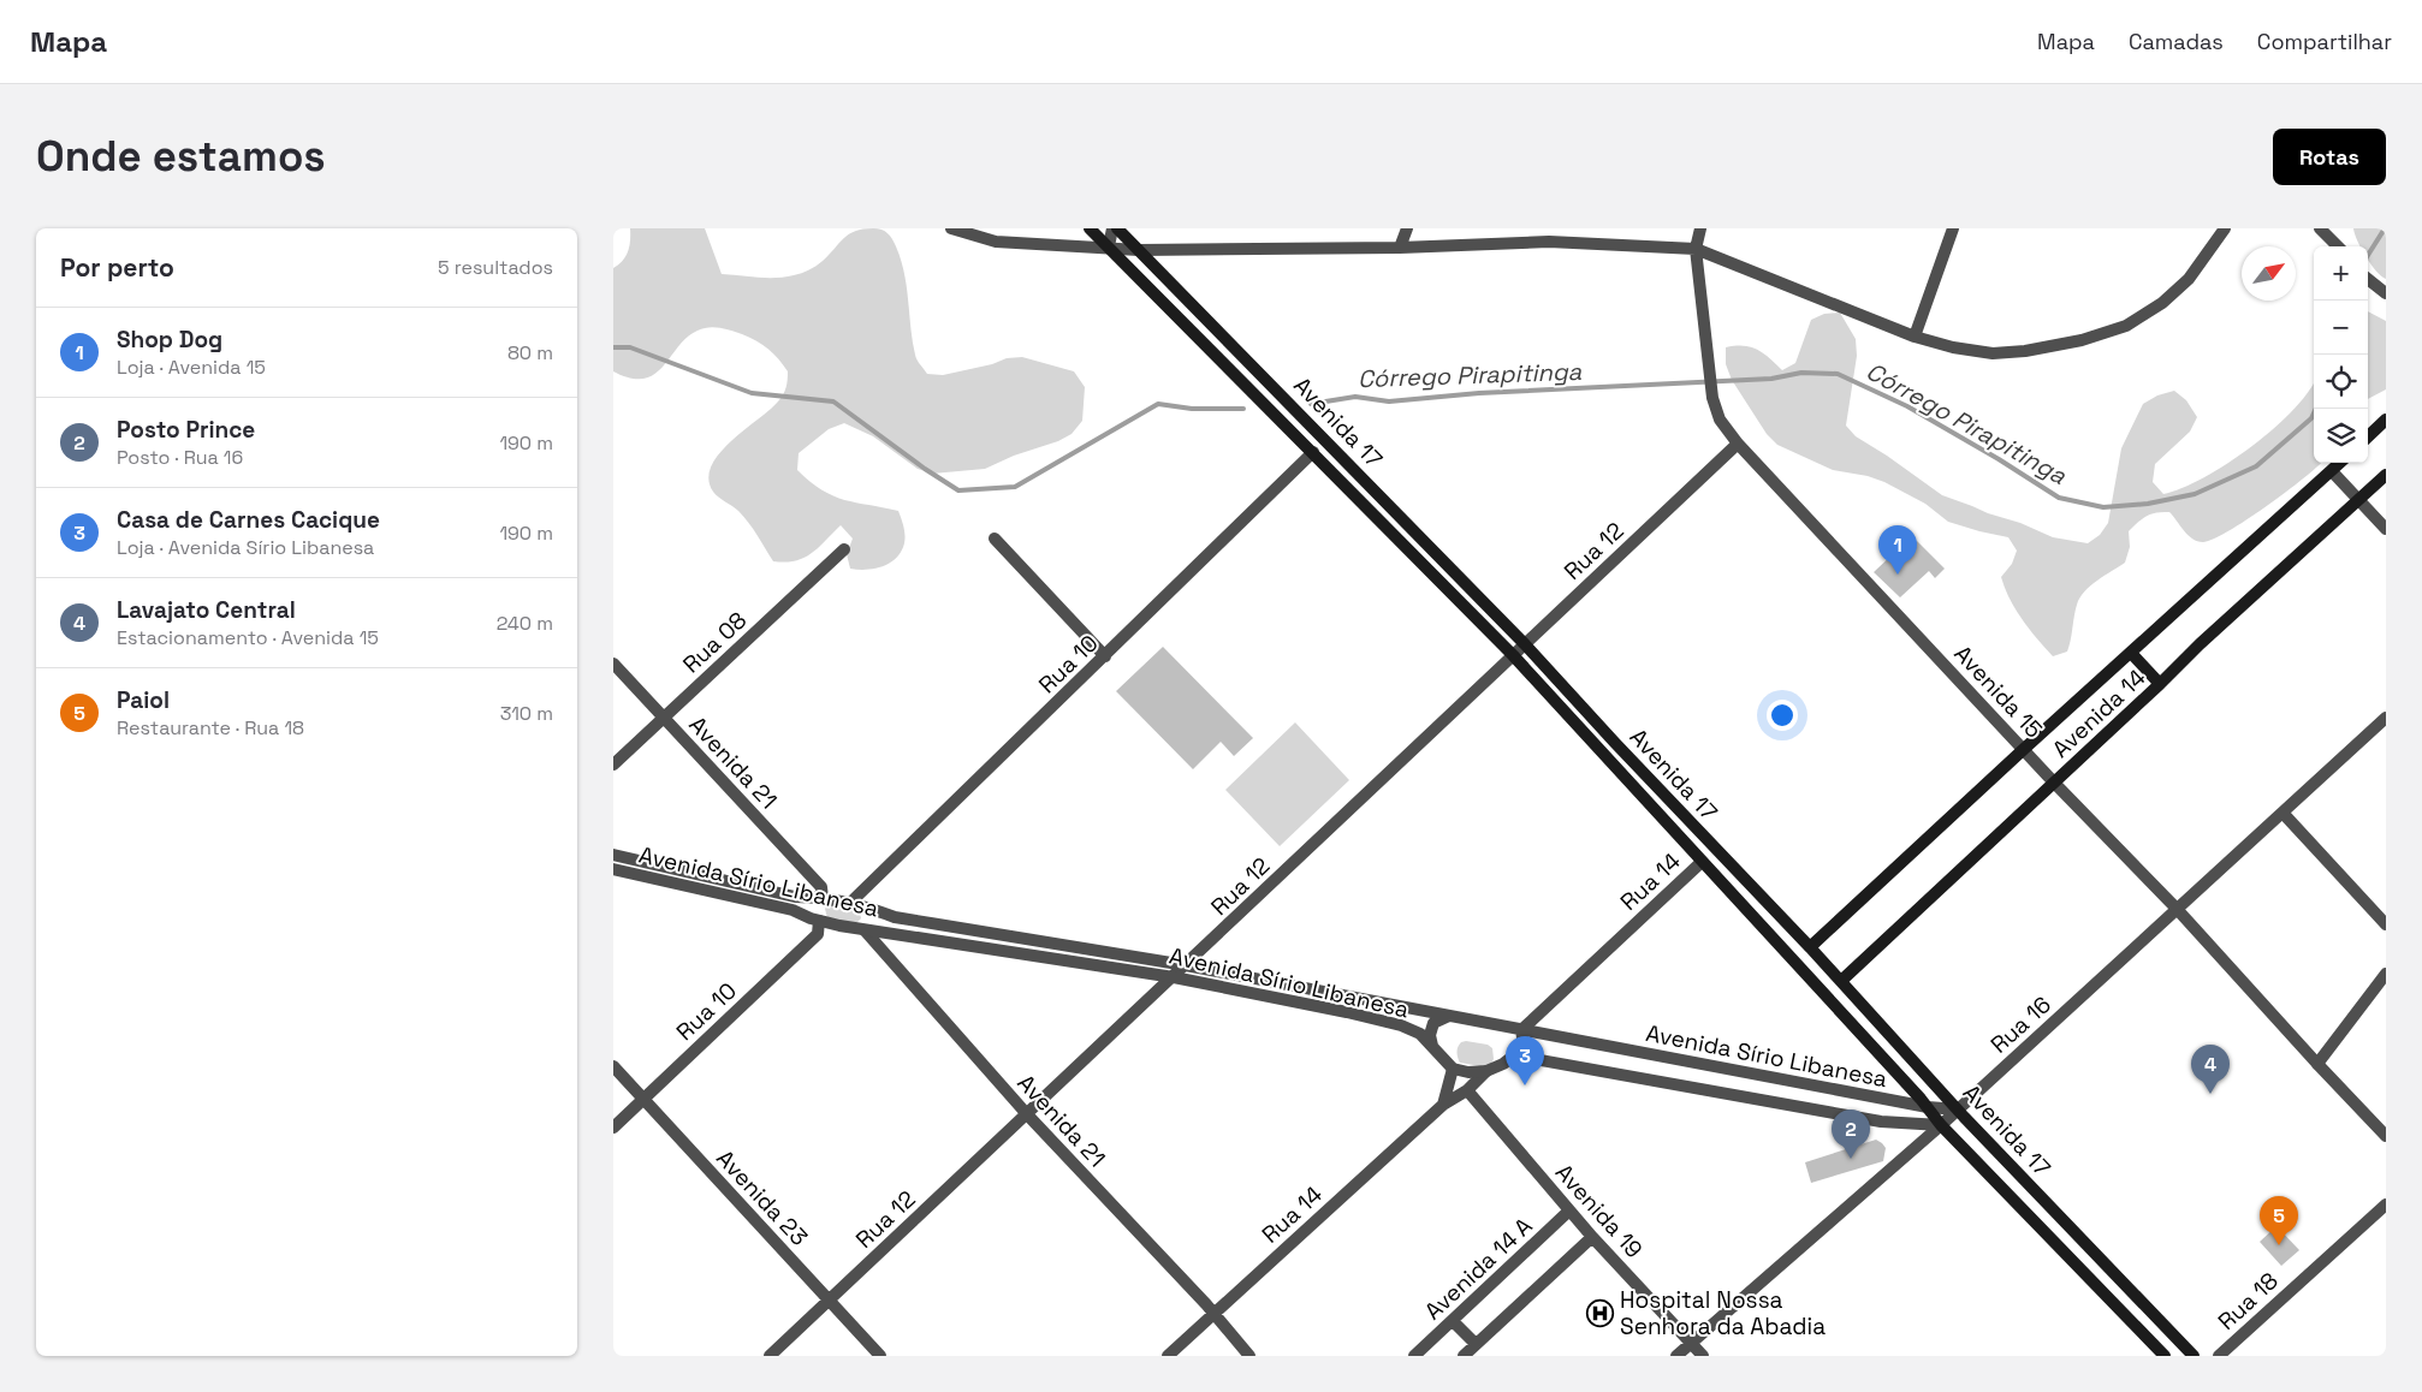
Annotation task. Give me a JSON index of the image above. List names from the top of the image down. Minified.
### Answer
{"streets":{"main road":["Avenida 17","Avenida 14"],"street":["Rua 12","Rua 08","Rua 10","Avenida 15","Avenida 21","Avenida Sírio Libanesa","Rua 14","Rua 16","Avenida 23","Avenida 19","Avenida 14 A","Rua 18"]},"crossings":[["Avenida 17","Rua 12"],["Avenida 17","Rua 10"],["Avenida 17","Avenida 14"],["Avenida 17","Avenida Sírio Libanesa"],["Avenida 17","Rua 14"],["Avenida 17","Rua 16"],["Rua 12","Avenida 15"],["Rua 12","Avenida 21"],["Rua 12","Avenida Sírio Libanesa"],["Rua 12","Avenida 23"],["Rua 08","Avenida 21"],["Rua 10","Avenida Sírio Libanesa"],["Rua 10","Avenida 23"],["Avenida 15","Avenida 14"],["Avenida 15","Rua 16"],["Avenida 21","Avenida Sírio Libanesa"],["Avenida 21","Rua 14"],["Avenida Sírio Libanesa","Rua 14"],["Avenida Sírio Libanesa","Rua 16"],["Rua 14","Avenida 19"],["Rua 16","Avenida 19"],["Avenida 19","Avenida 14 A"]],"water":["Córrego Pirapitinga"],"places":{"hospital":["Hospital Nossa Senhora da Abadia"]},"north":"top right","page":{"header":"Mapa","nav":["Mapa","Camadas","Compartilhar"],"buttons":"Rotas","title":"Onde estamos","heading":["Por perto","5 resultados"],"map_buttons":["+","−"],"list":[{"mark":"1","name":"Shop Dog","note":"Loja · Avenida 15","value":"80 m"},{"mark":"2","name":"Posto Prince","note":"Posto · Rua 16","value":"190 m"},{"mark":"3","name":"Casa de Carnes Cacique","note":"Loja · Avenida Sírio Libanesa","value":"190 m"},{"mark":"4","name":"Lavajato Central","note":"Estacionamento · Avenida 15","value":"240 m"},{"mark":"5","name":"Paiol","note":"Restaurante · Rua 18","value":"310 m"}],"pins":["1","3","4","2","5"]}}
